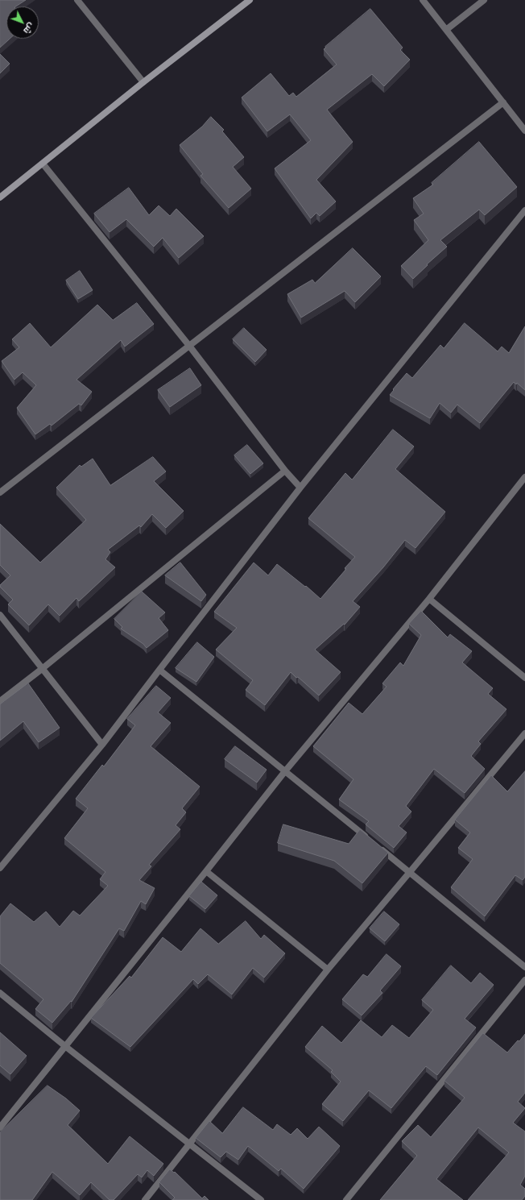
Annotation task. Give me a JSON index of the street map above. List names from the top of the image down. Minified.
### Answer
{"north":"bottom right"}
